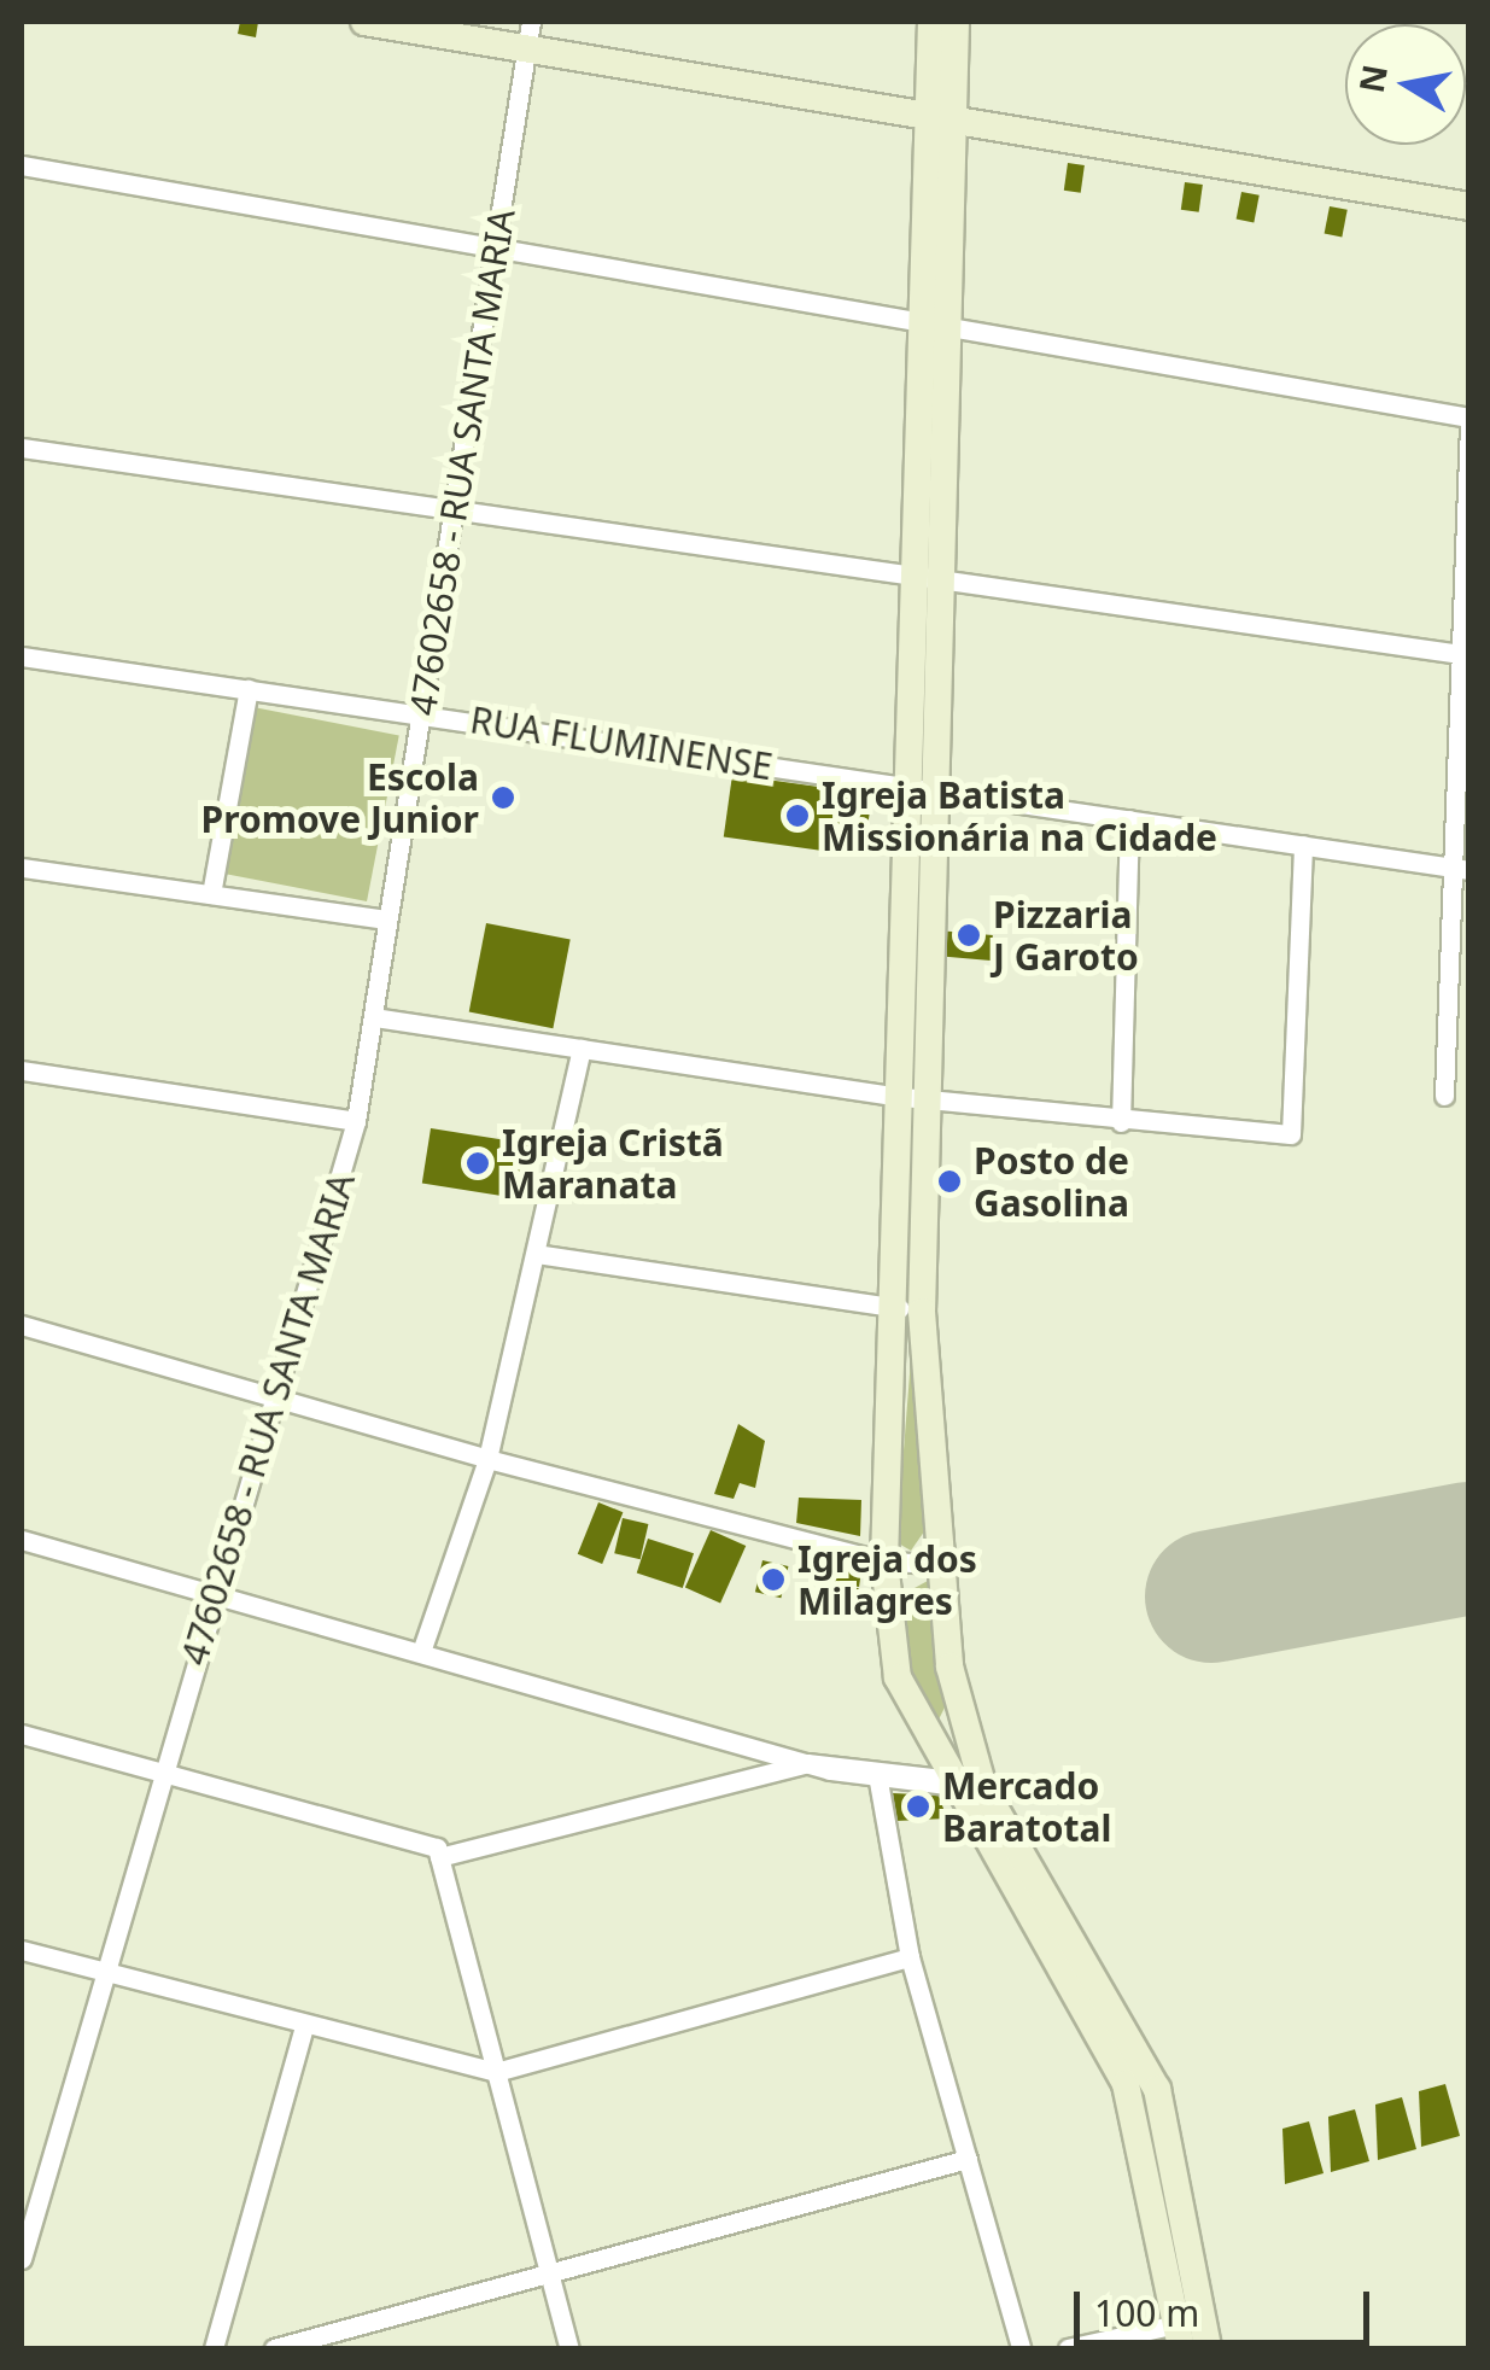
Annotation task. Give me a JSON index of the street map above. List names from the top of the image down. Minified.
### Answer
{"streets":{"street":["47602658 - RUA SANTA MARIA","RUA FLUMINENSE"]},"crossings":[["47602658 - RUA SANTA MARIA","RUA FLUMINENSE"]],"places":["Escola Promove Junior","Igreja Batista Missionária na Cidade","Pizzaria J Garoto","Igreja Cristã Maranata","Posto de Gasolina","Igreja dos Milagres","Mercado Baratotal"],"scale_bar":"100 m","north":"left"}
